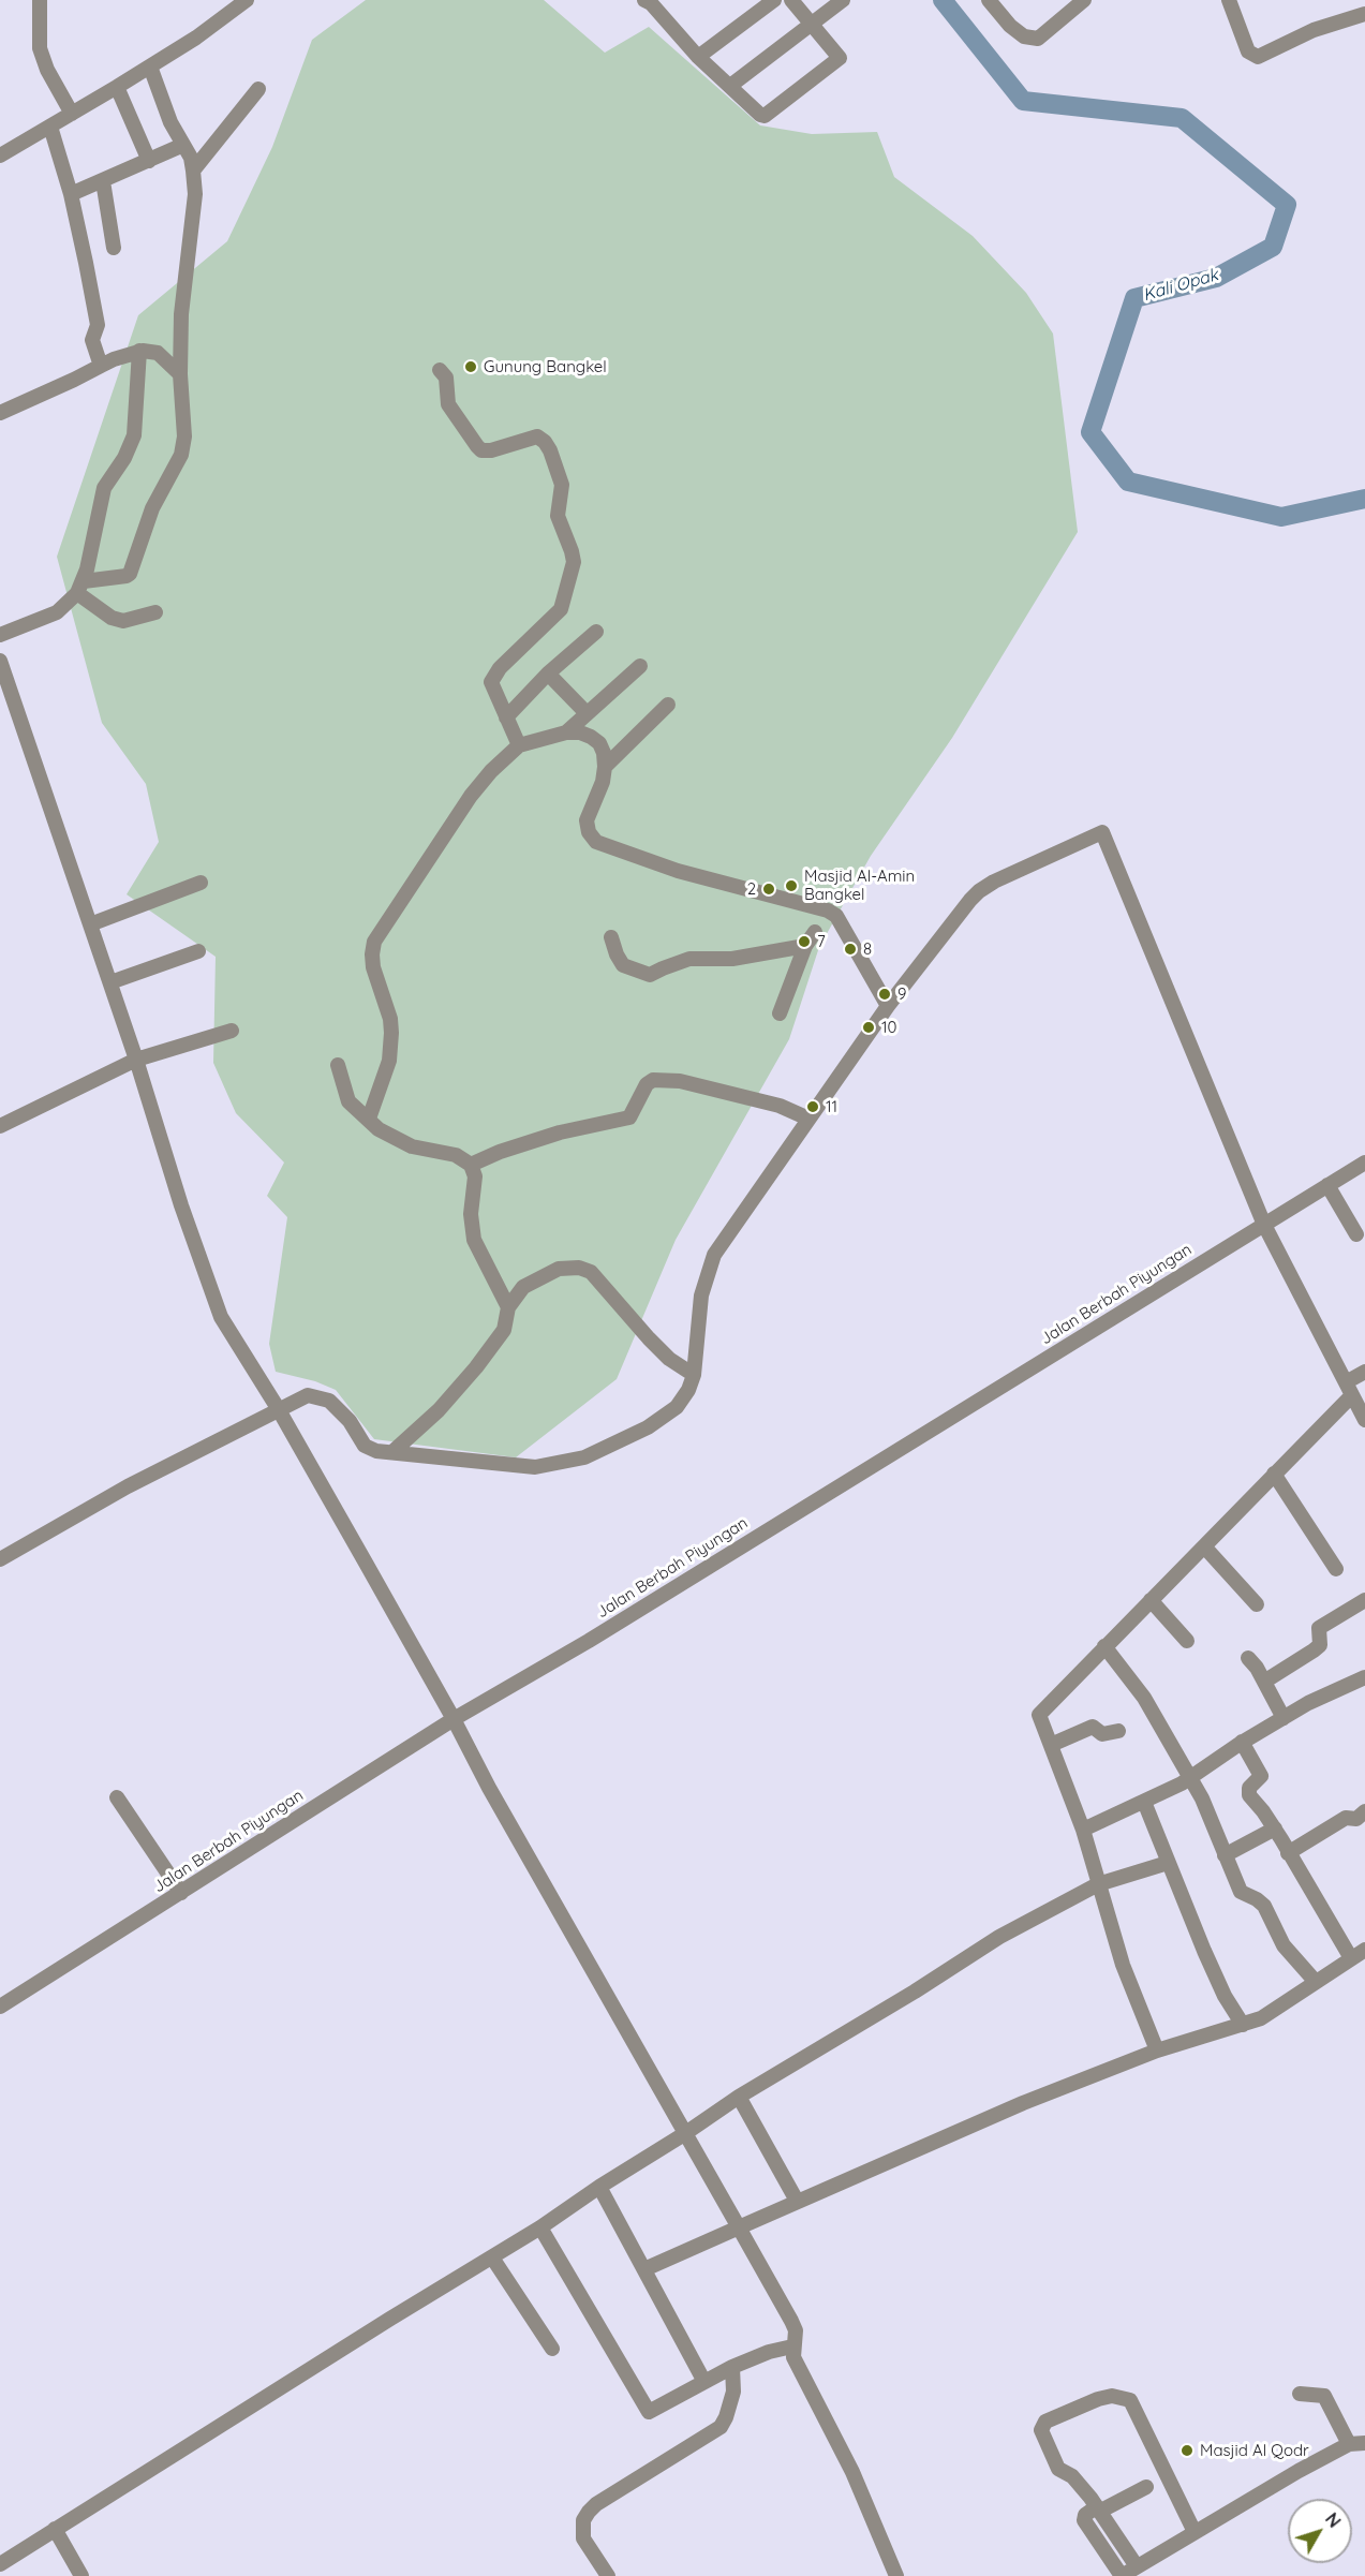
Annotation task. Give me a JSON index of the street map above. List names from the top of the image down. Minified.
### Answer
{"streets":{"street":["Jalan Berbah Piyungan"]},"water":["Kali Opak"],"places":["Gunung Bangkel","Masjid Al-Amin Bangkel","2","7","8","9","10","11","Masjid Al Qodr"],"north":"top right"}
